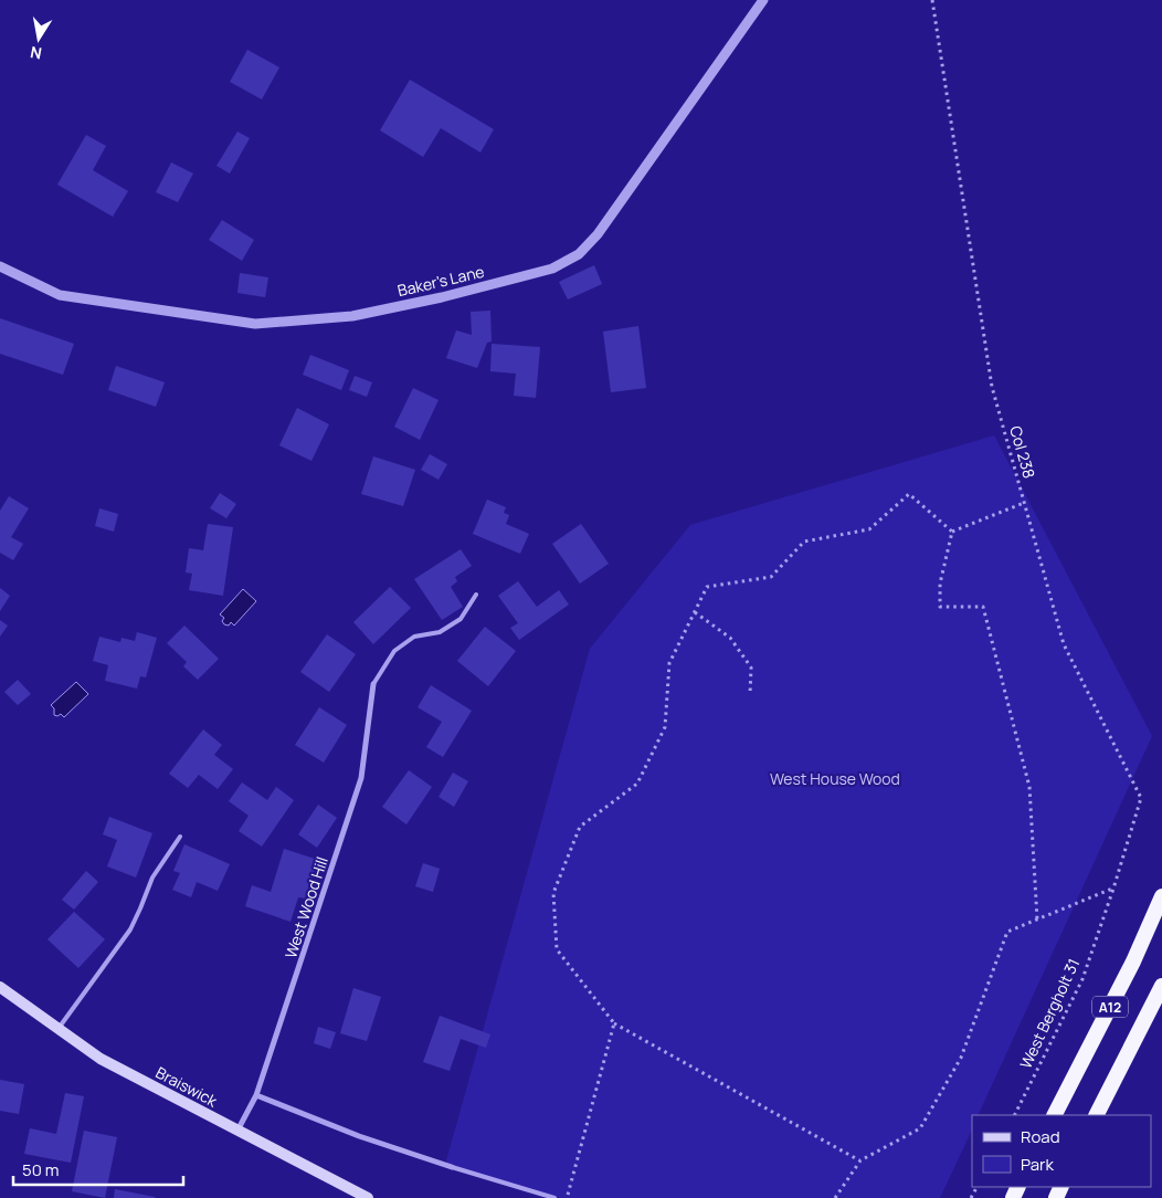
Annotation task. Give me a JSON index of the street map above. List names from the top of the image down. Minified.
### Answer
{"streets":{"highway":["A12"],"main road":["Braiswick"],"street":["Baker's Lane","West Wood Hill"],"path":["Col 238","West Bergholt 31"]},"crossings":[["Col 238","West Bergholt 31"],["West Wood Hill","Braiswick"]],"parks":["West House Wood"],"legend":["Road","Park"],"scale_bar":"50 m","north":"bottom"}
